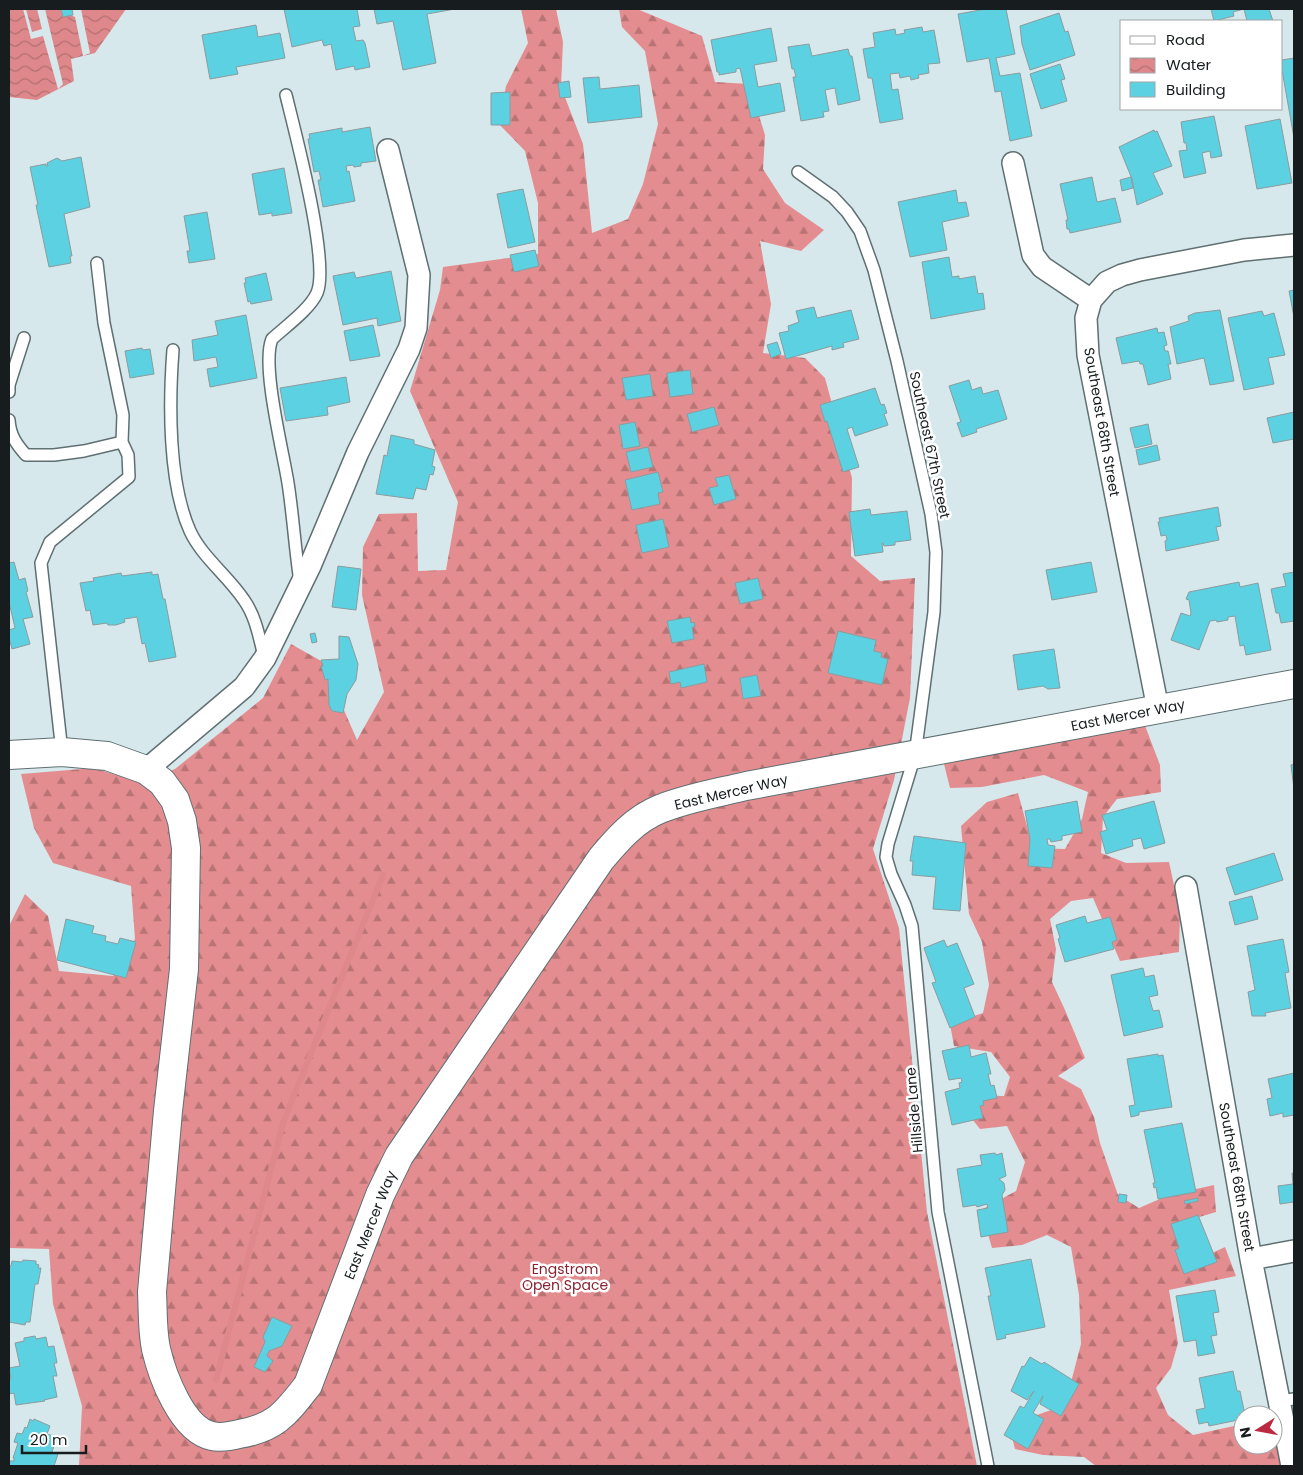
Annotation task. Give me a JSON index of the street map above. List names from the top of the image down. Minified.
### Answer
{"streets":{"street":["Southeast 68th Street","East Mercer Way"],"lane":["Southeast 67th Street","Hillside Lane"]},"crossings":[["Southeast 68th Street","East Mercer Way"],["Southeast 67th Street","East Mercer Way"],["Southeast 67th Street","Hillside Lane"],["East Mercer Way","Hillside Lane"]],"parks":["Engstrom Open Space"],"legend":["Road","Water","Building"],"scale_bar":"20 m","north":"left"}
